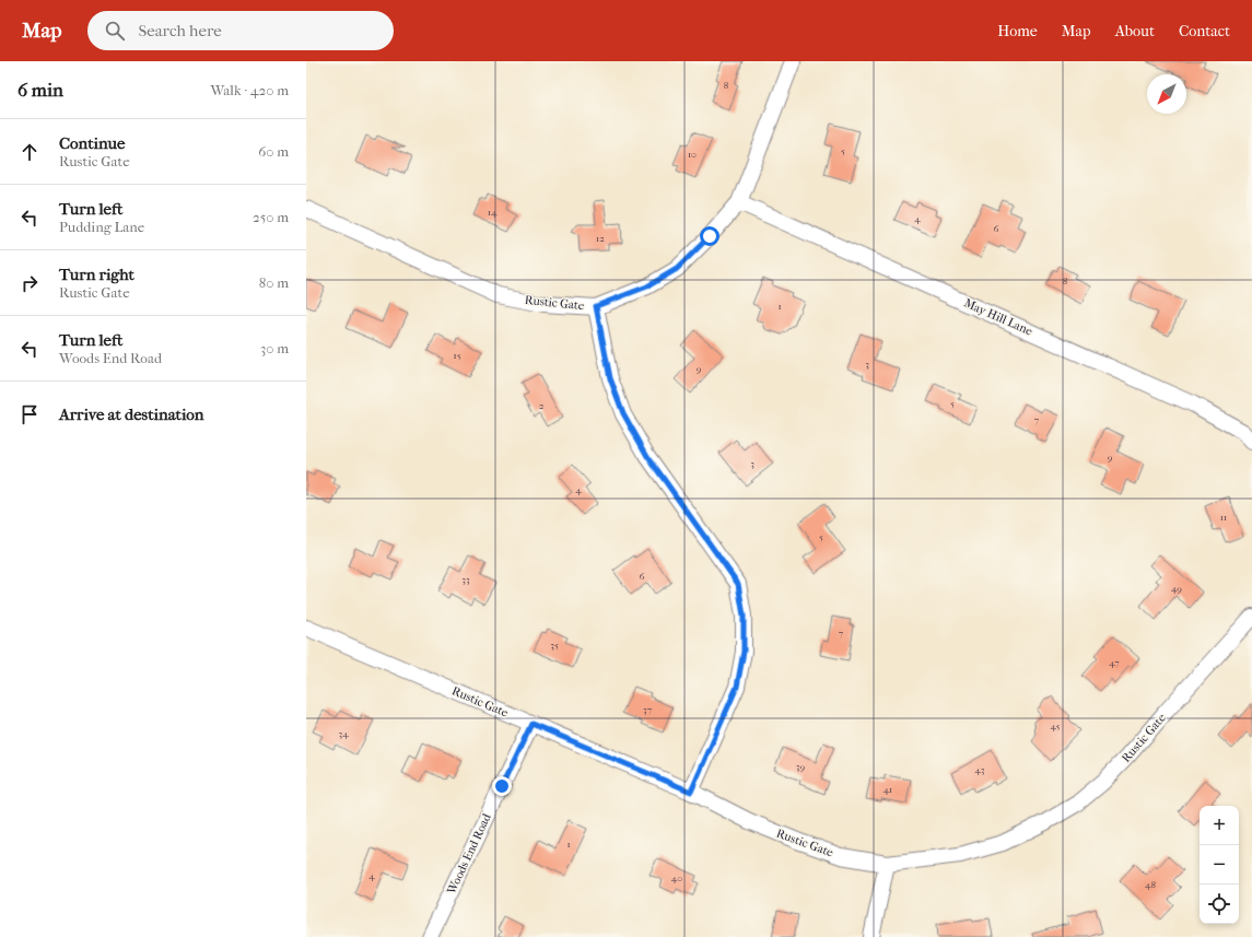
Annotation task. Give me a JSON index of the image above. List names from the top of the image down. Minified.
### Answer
{"streets":{"street":["Rustic Gate","May Hill Lane","Woods End Road"]},"crossings":[["Rustic Gate","May Hill Lane"],["Rustic Gate","Woods End Road"]],"house_numbers":["8","5","10","14","4","6","12","8","1","15","3","9","5","2","7","9","3","4","11","5","6","33","49","7","35","47","37","45","34","39","43","41","1","4","40","48"],"north":"bottom left","page":{"header":"Map","search":"Search here","nav":["Home","Map","About","Contact"],"heading":["6 min","Walk · 420 m"],"list":[["Continue","Rustic Gate","60 m"],["Turn left","Pudding Lane","250 m"],["Turn right","Rustic Gate","80 m"],["Turn left","Woods End Road","30 m"],"Arrive at destination"],"map_buttons":["+","−"]}}
